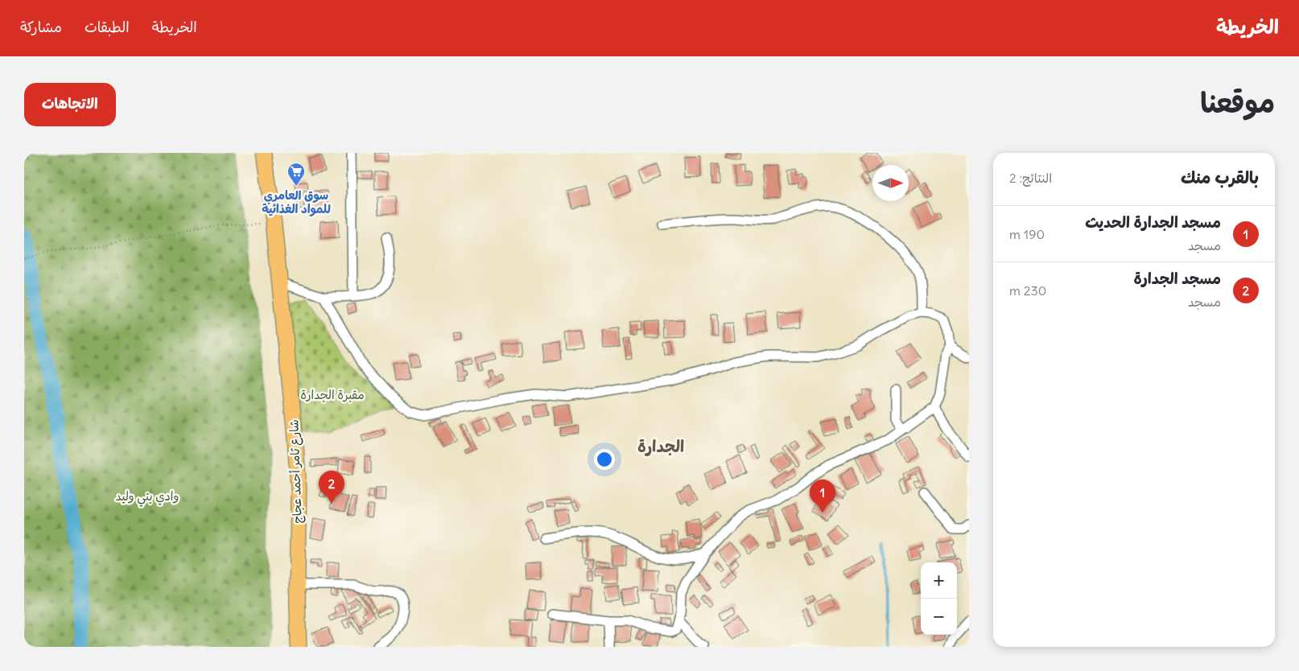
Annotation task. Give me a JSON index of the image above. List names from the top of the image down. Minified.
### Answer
{"streets":{"main road":["شارع ثامر أحمد عجاج"]},"districts":["الجدارة"],"parks":["مقبرة الجدارة","وادي بني وليد"],"places":{"supermarket":["سوق العامري للمواد الغذائية"]},"north":"right","page":{"header":"الخريطة","nav":["الخريطة","الطبقات","مشاركة"],"title":"موقعنا","buttons":"الاتجاهات","heading":["بالقرب منك","النتائج: 2"],"list":[{"mark":"1","name":"مسجد الجدارة الحديث","note":"مسجد","value":"190 m"},{"mark":"2","name":"مسجد الجدارة","note":"مسجد","value":"230 m"}],"pins":["2","1"],"map_buttons":["+","−"]}}
